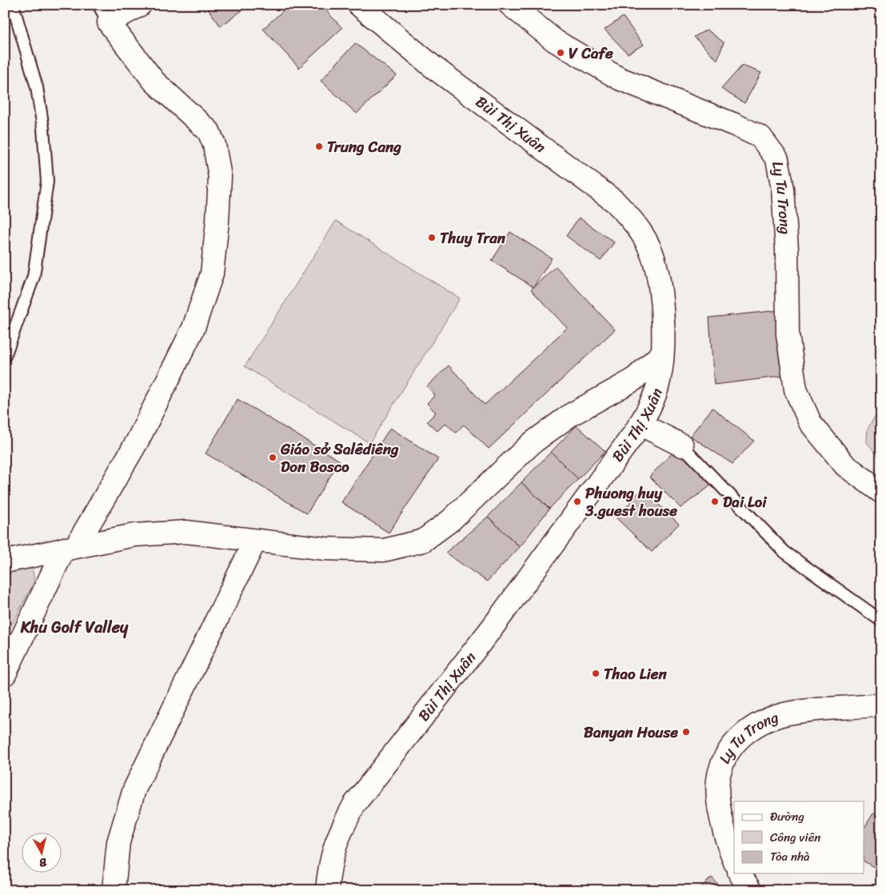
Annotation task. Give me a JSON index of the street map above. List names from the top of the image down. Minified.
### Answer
{"streets":{"street":["Bùi Thị Xuân","Ly Tu Trong"]},"districts":["Khu Golf Valley"],"places":["V Cafe","Trung Cang","Thuy Tran","Giáo sở Salêdiêng Don Bosco","Phuong huy 3.guest house","Dai Loi","Thao Lien","Banyan House"],"legend":["Đường","Công viên","Tòa nhà"],"north":"bottom"}
